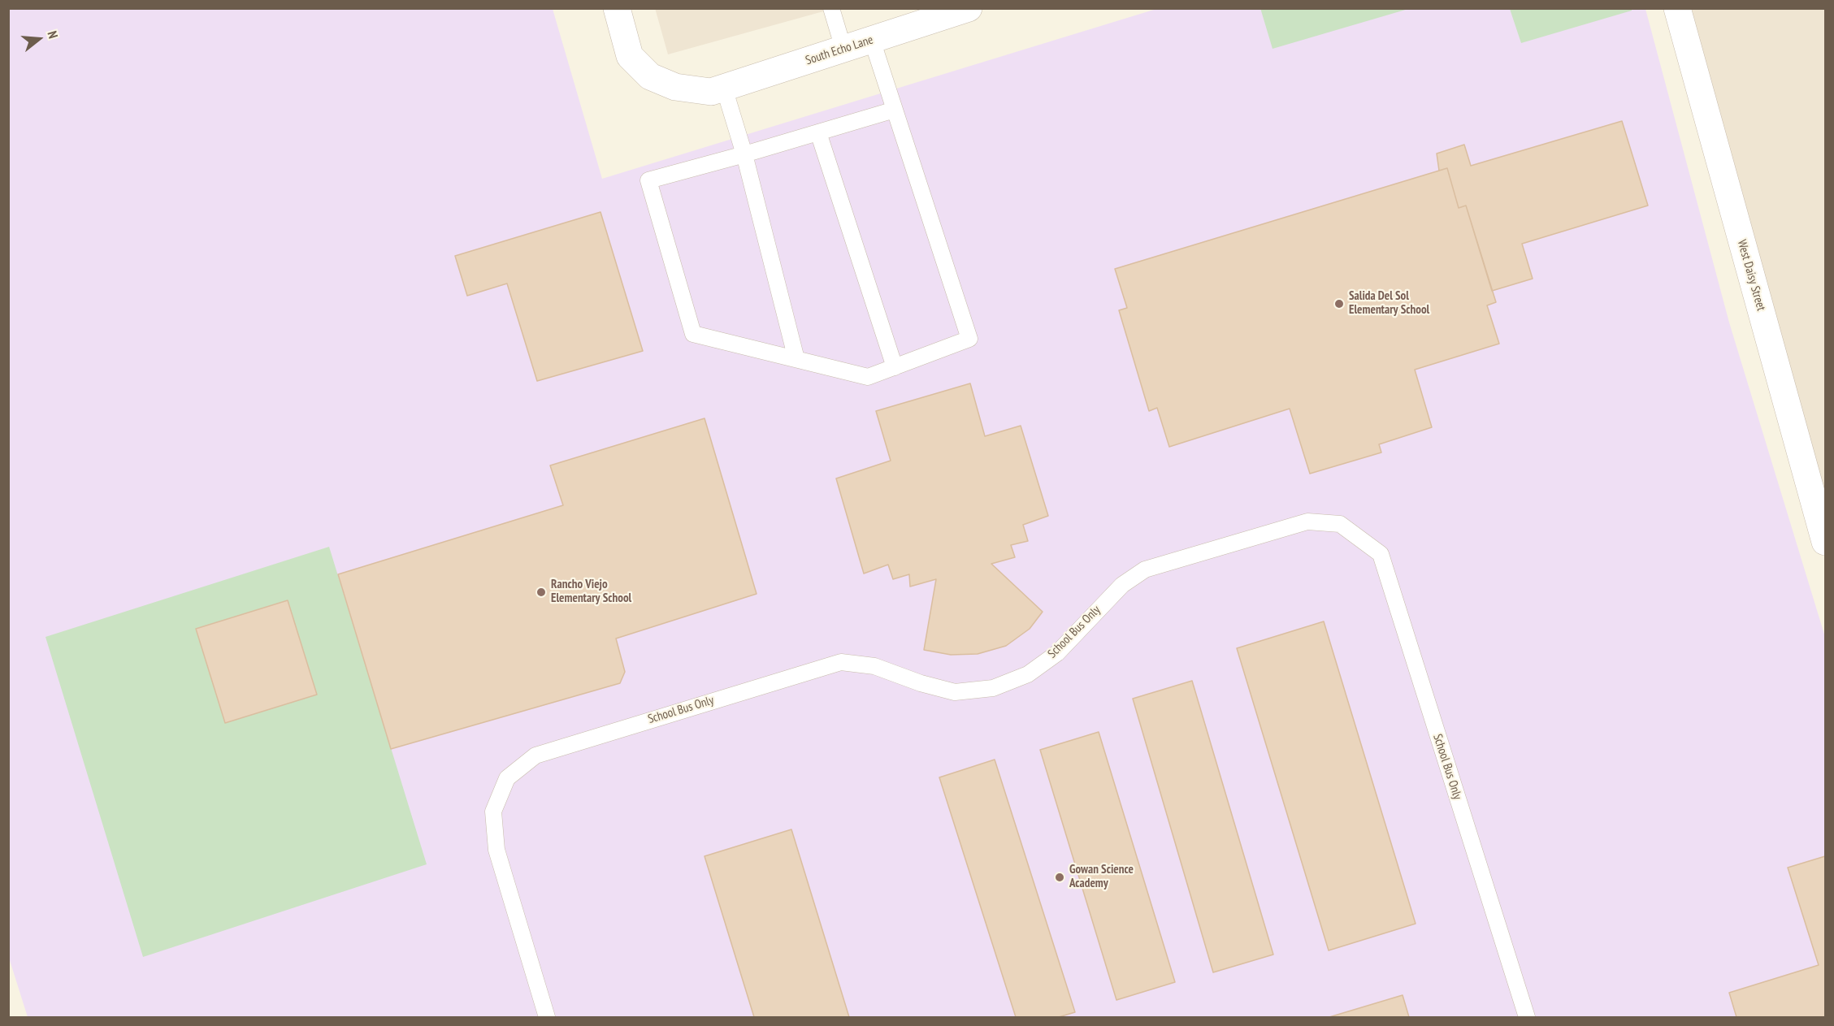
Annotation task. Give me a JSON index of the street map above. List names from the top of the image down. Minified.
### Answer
{"streets":{"street":["South Echo Lane","West Daisy Street"],"lane":["School Bus Only"]},"places":["Salida Del Sol Elementary School","Rancho Viejo Elementary School","Gowan Science Academy"],"north":"right"}
